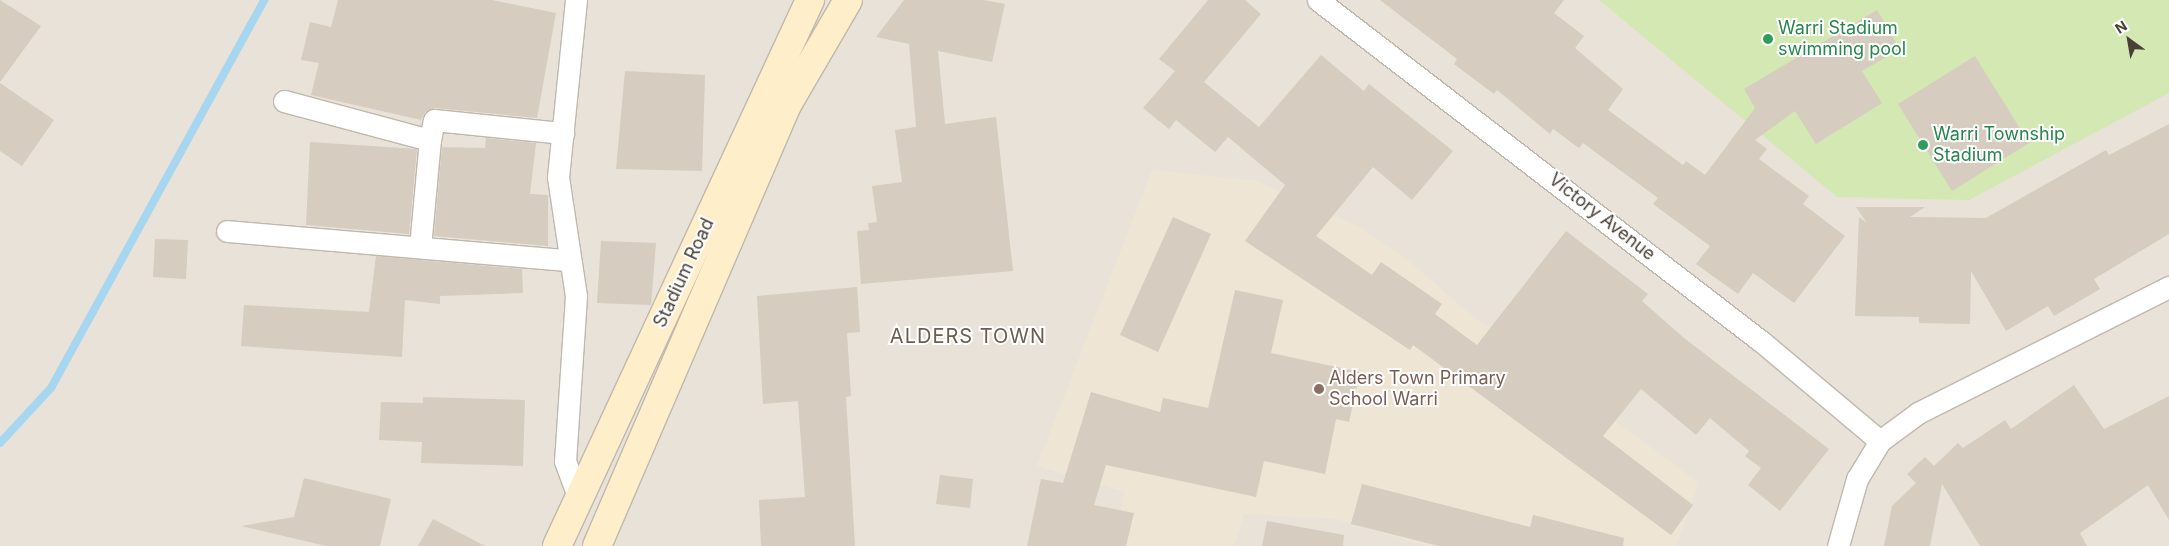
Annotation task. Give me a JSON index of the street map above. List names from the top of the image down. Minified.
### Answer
{"streets":{"main road":["Stadium Road"],"street":["Victory Avenue"]},"districts":["ALDERS TOWN"],"places":["Warri Stadium swimming pool","Warri Township Stadium","Alders Town Primary School Warri"],"north":"top left"}
